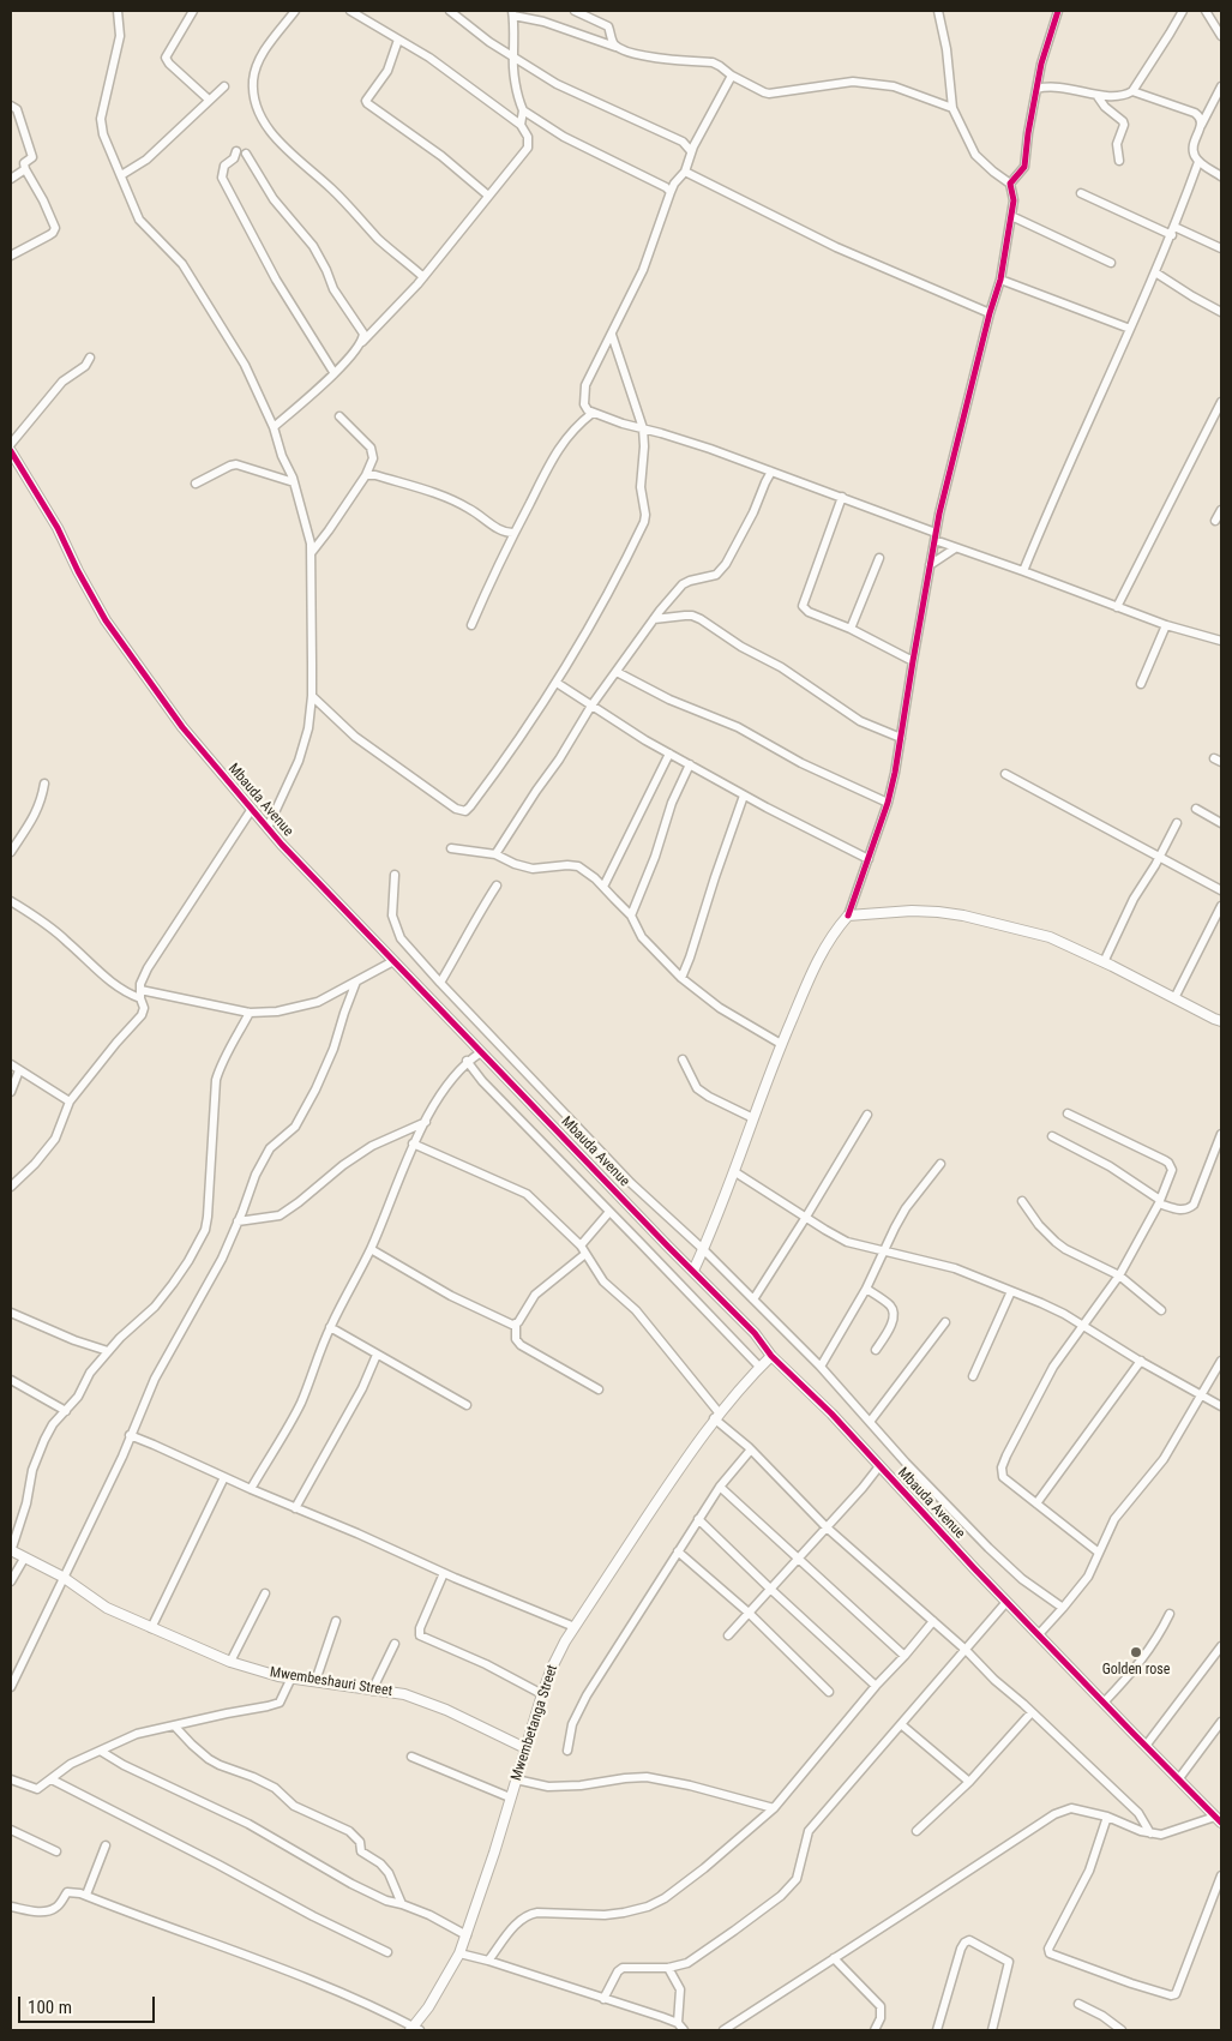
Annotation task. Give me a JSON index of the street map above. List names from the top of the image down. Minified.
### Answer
{"streets":{"street":["Mbauda Avenue","Mwembeshauri Street","Mwembetanga Street"]},"crossings":[["Mbauda Avenue","Mwembetanga Street"],["Mwembeshauri Street","Mwembetanga Street"]],"places":["Golden rose"],"scale_bar":"100 m"}
